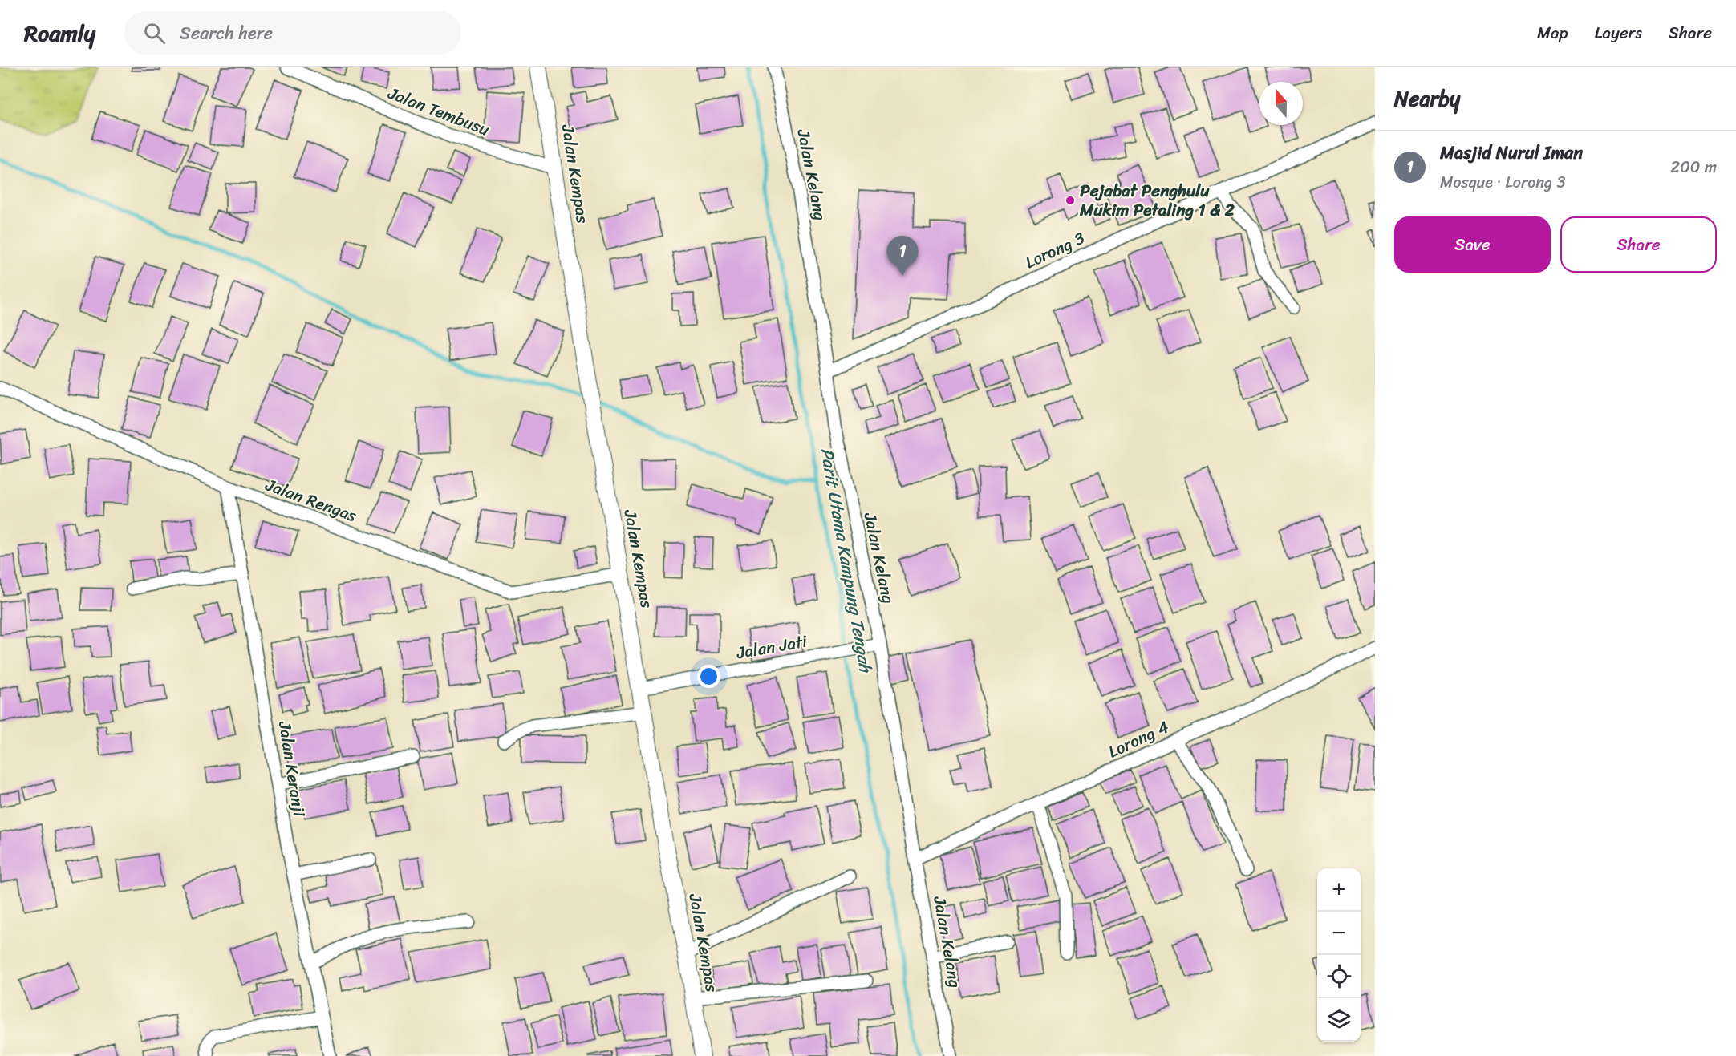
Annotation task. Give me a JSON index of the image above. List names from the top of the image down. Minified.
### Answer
{"streets":{"street":["Jalan Tembusu","Jalan Kempas","Jalan Kelang","Lorong 3","Jalan Rengas","Jalan Jati","Lorong 4","Jalan Keranji"]},"crossings":[["Jalan Tembusu","Jalan Kempas"],["Jalan Kempas","Jalan Rengas"],["Jalan Kempas","Jalan Jati"],["Jalan Kelang","Lorong 3"],["Jalan Kelang","Jalan Jati"],["Jalan Kelang","Lorong 4"],["Jalan Rengas","Jalan Keranji"]],"water":["Parit Utama Kampung Tengah"],"places":["Pejabat Penghulu Mukim Petaling 1 & 2"],"north":"top","page":{"header":"Roamly","search":"Search here","nav":["Map","Layers","Share"],"heading":"Nearby","list":[{"mark":"1","name":"Masjid Nurul Iman","note":"Mosque · Lorong 3","value":"200 m"}],"buttons":["Save","Share"],"pins":"1","map_buttons":["+","−"]}}
